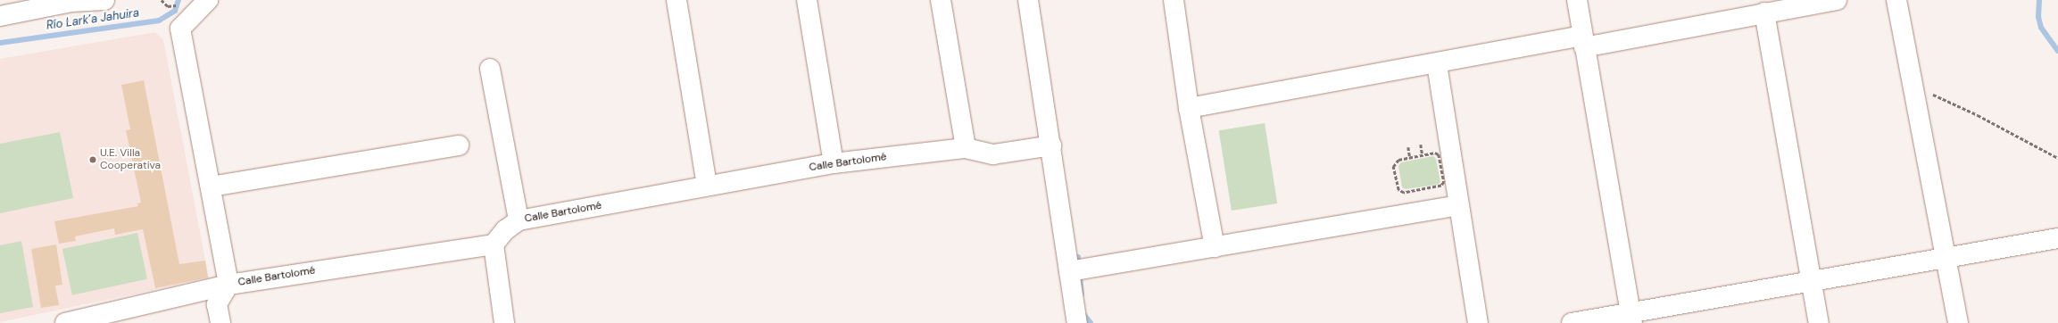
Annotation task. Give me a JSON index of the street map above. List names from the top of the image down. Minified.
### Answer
{"streets":{"street":["Calle Bartolomé"]},"water":["Río Lark’a Jahuira"],"places":["U.E. Villa Cooperativa"]}
